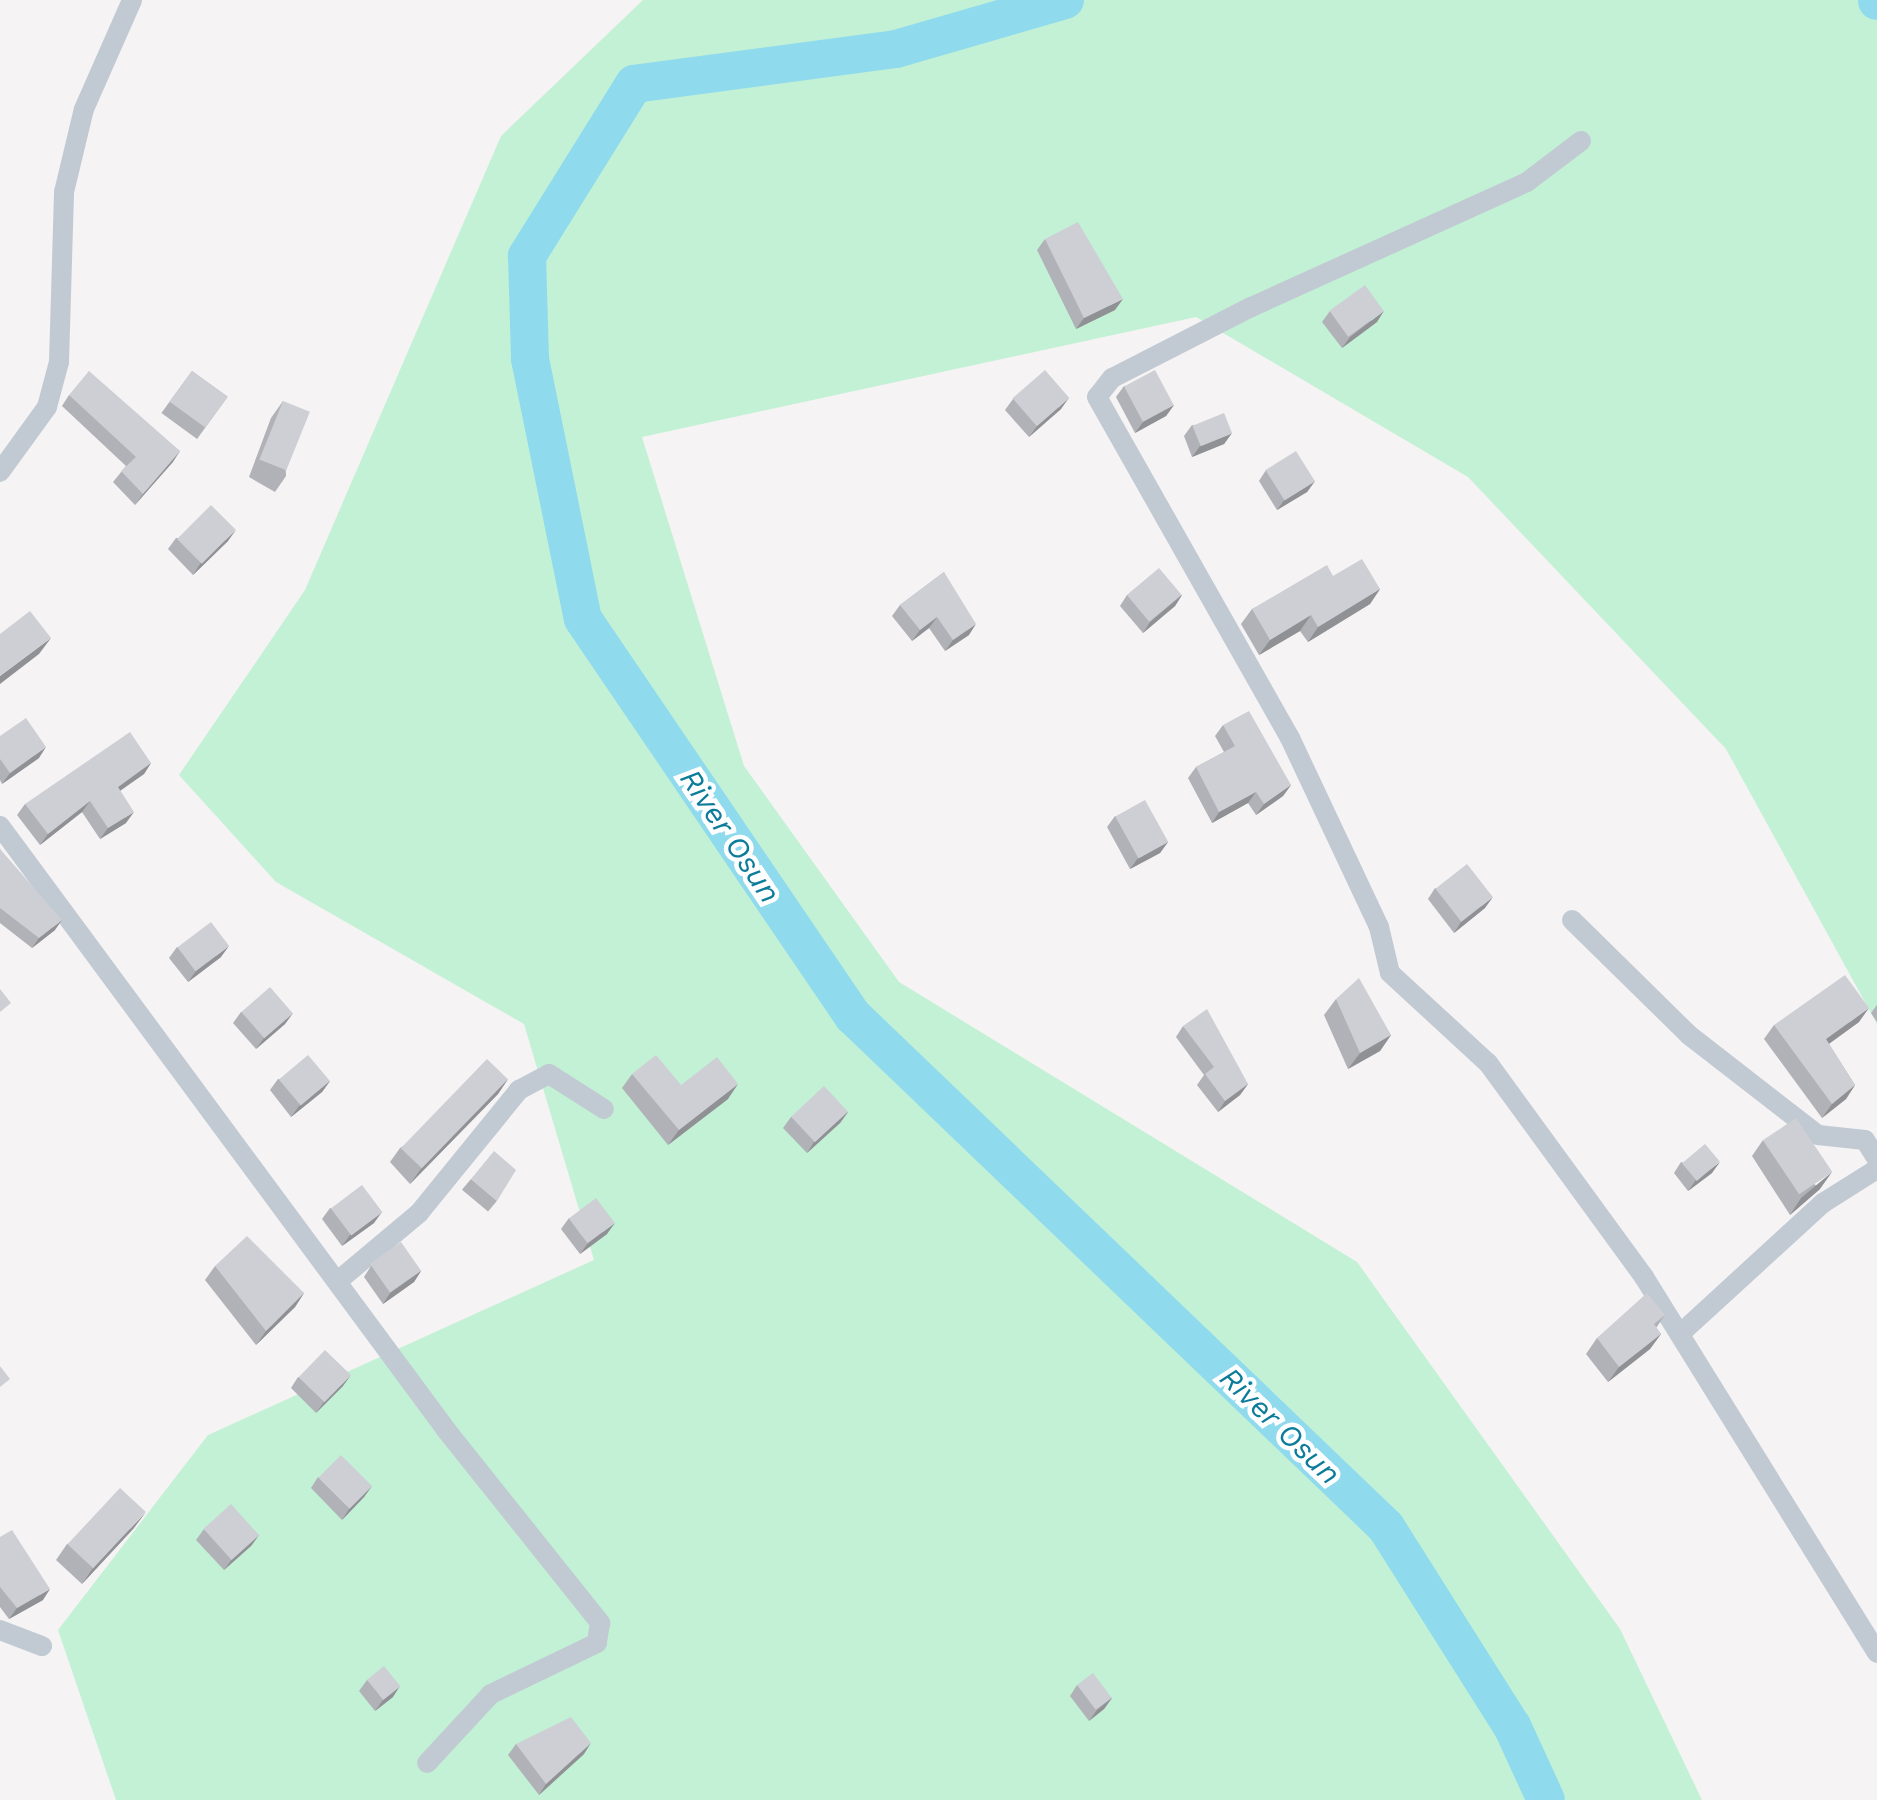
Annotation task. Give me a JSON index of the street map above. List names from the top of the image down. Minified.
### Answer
{"water":["River Osun"]}
